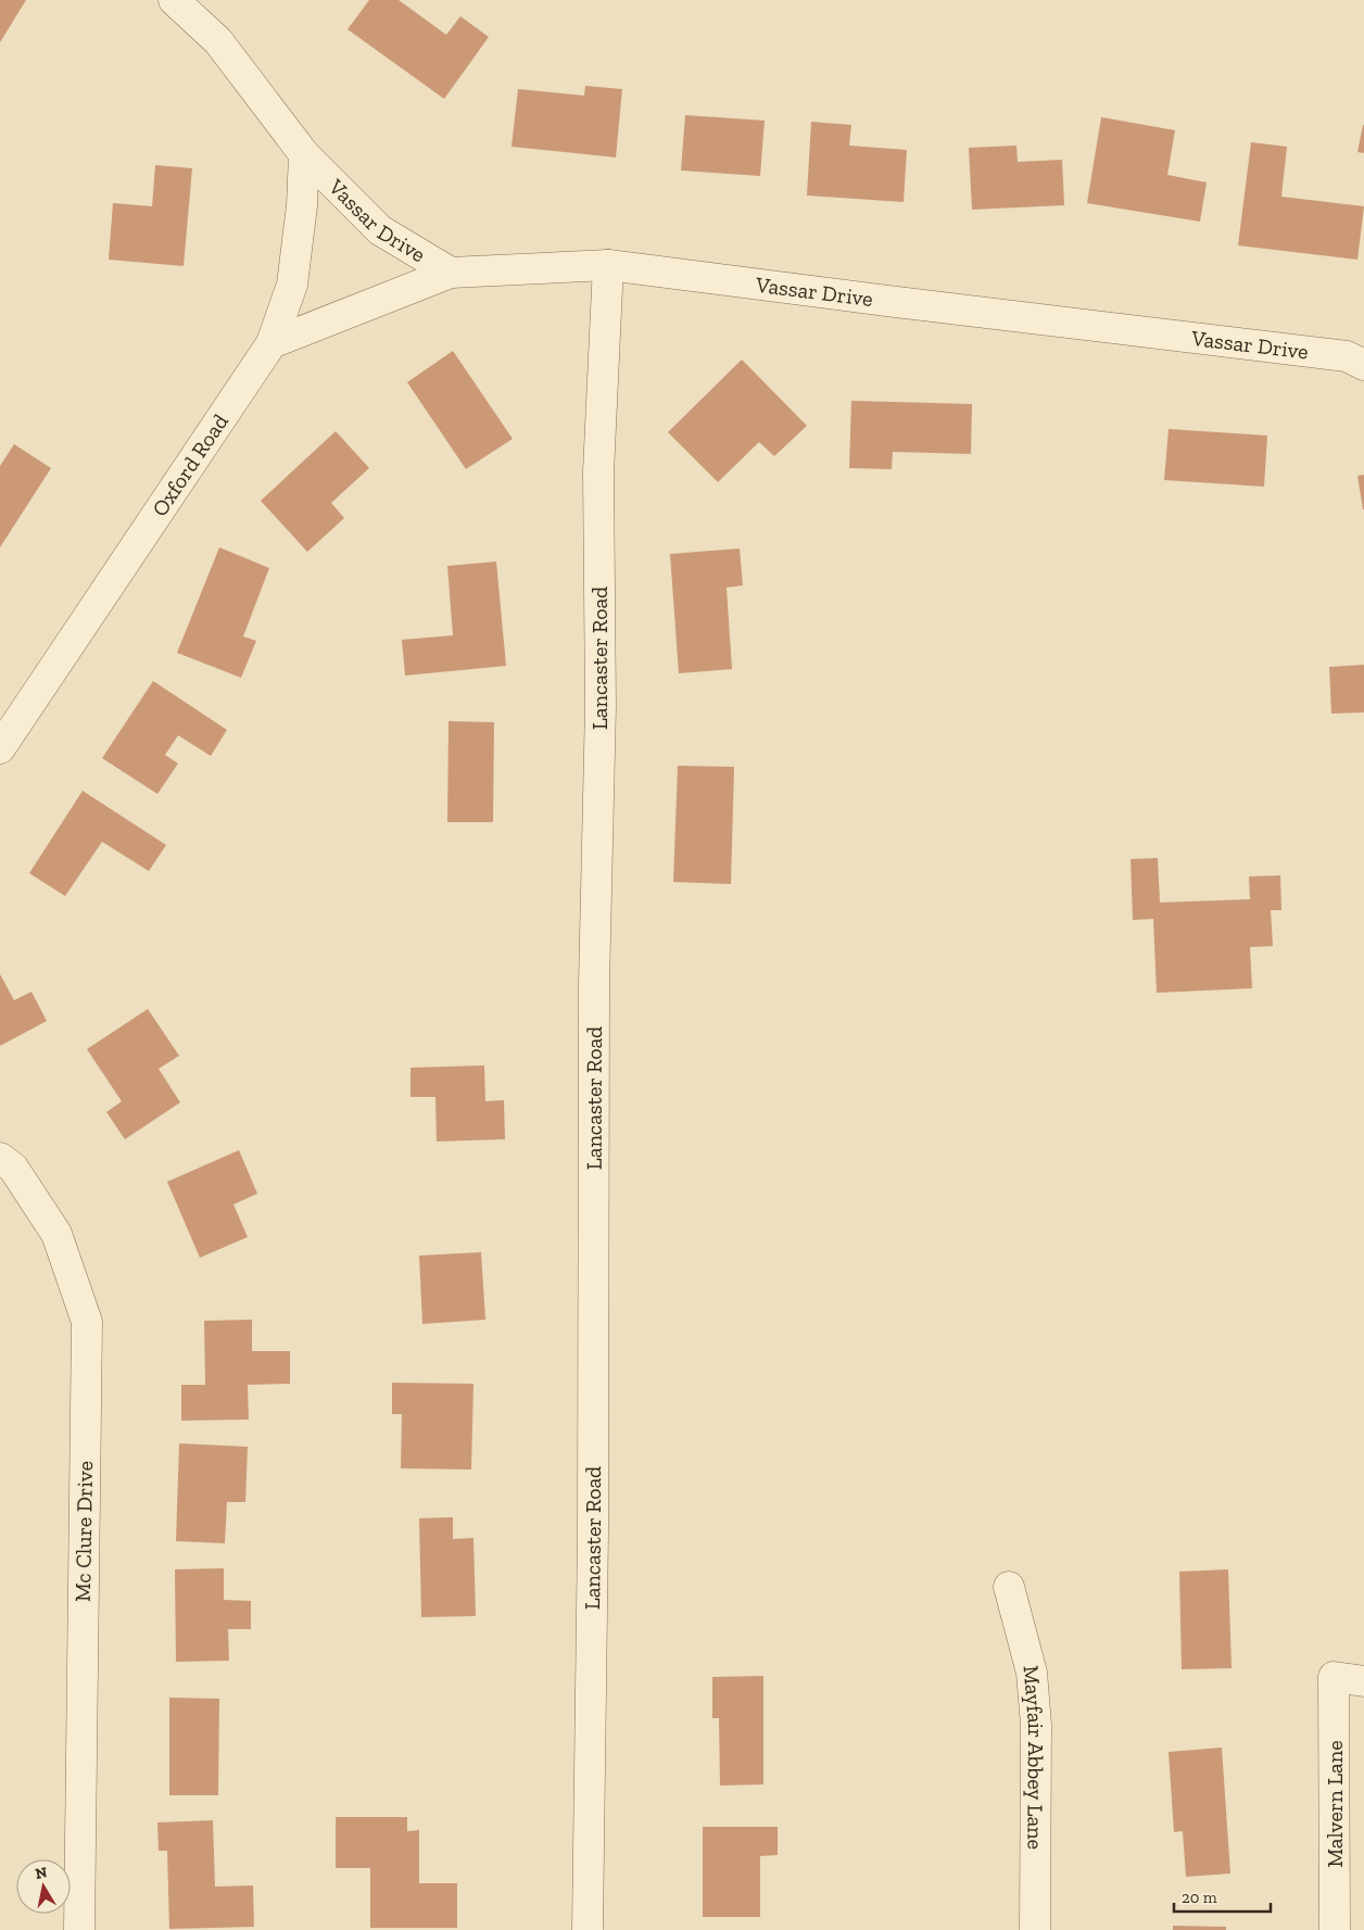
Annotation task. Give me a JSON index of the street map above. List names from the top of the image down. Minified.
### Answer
{"streets":{"street":["Vassar Drive","Oxford Road","Lancaster Road","Mc Clure Drive","Mayfair Abbey Lane","Malvern Lane"]},"crossings":[["Vassar Drive","Oxford Road"],["Vassar Drive","Lancaster Road"]],"scale_bar":"20 m","north":"top"}
